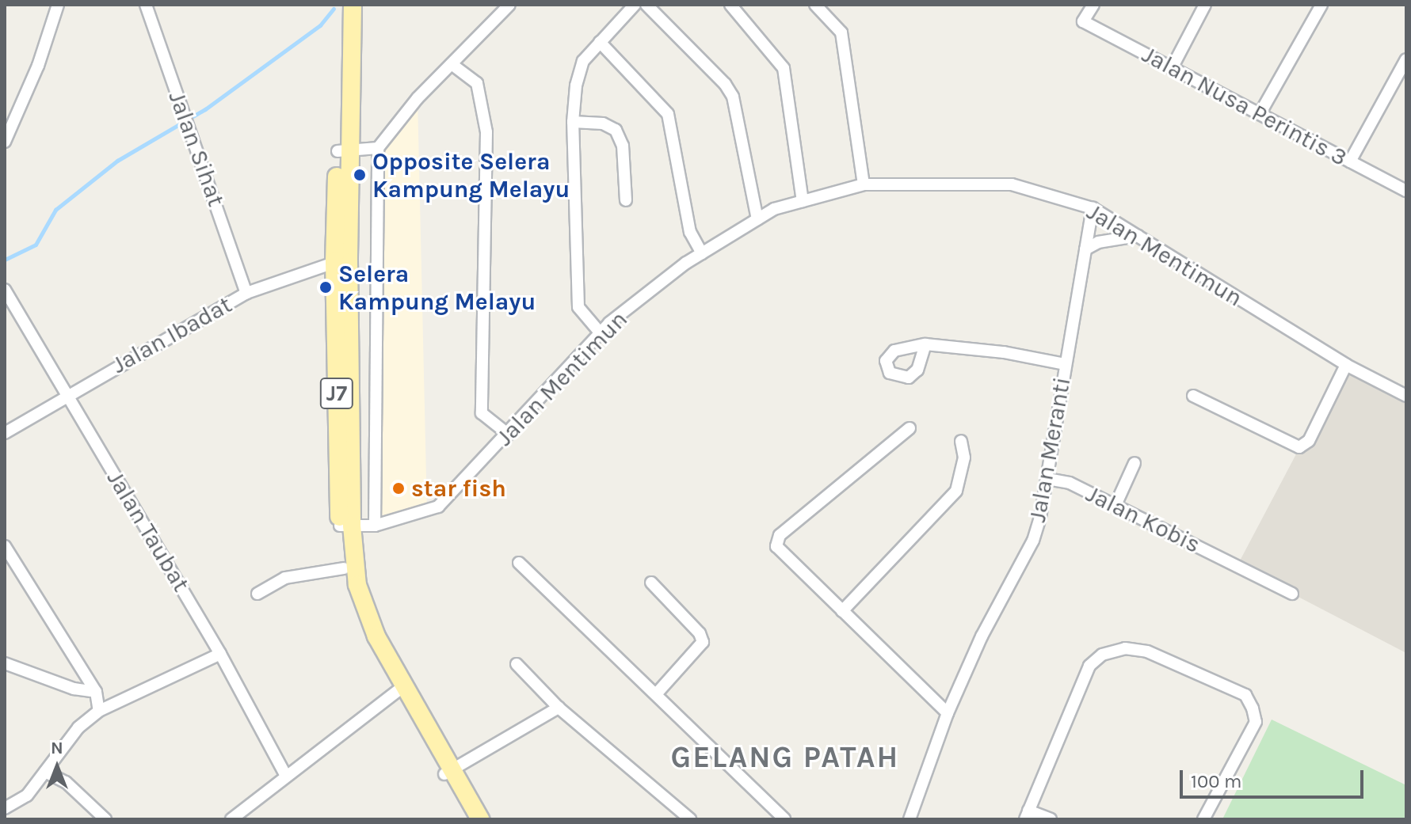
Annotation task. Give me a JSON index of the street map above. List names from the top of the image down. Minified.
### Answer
{"streets":{"main road":["J7"],"street":["Jalan Nusa Perintis 3","Jalan Sihat","Jalan Mentimun","Jalan Ibadat","Jalan Meranti","Jalan Kobis","Jalan Taubat"]},"crossings":[["Jalan Sihat","Jalan Ibadat"],["Jalan Mentimun","J7"],["Jalan Mentimun","Jalan Meranti"],["Jalan Ibadat","J7"],["Jalan Ibadat","Jalan Taubat"],["Jalan Meranti","Jalan Kobis"]],"districts":["GELANG PATAH"],"places":["Opposite Selera Kampung Melayu","Selera Kampung Melayu","star fish"],"scale_bar":"100 m","north":"top"}
